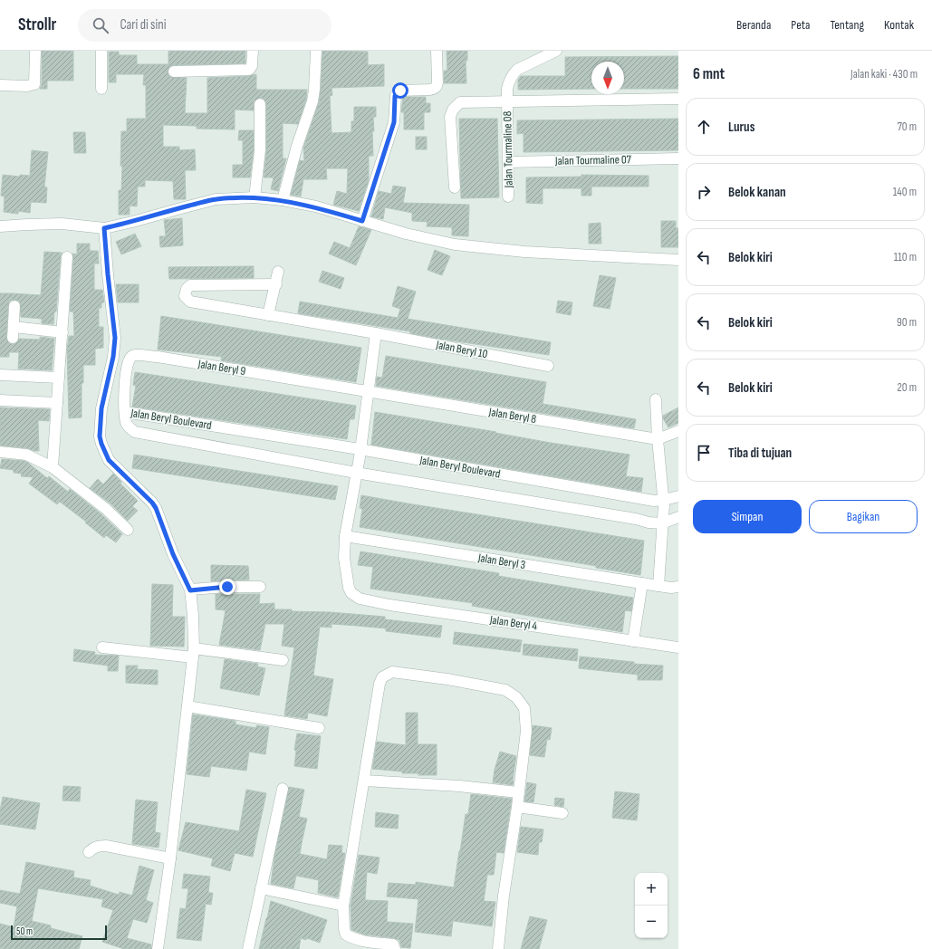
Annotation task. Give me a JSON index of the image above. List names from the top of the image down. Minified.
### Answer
{"streets":{"street":["Jalan Tourmaline 08","Jalan Tourmaline 07","Jalan Beryl 10","Jalan Beryl 9","Jalan Beryl 8","Jalan Beryl Boulevard","Jalan Beryl 3","Jalan Beryl 4"]},"crossings":[["Jalan Tourmaline 08","Jalan Tourmaline 07"],["Jalan Beryl 9","Jalan Beryl 8"],["Jalan Beryl 9","Jalan Beryl Boulevard"],["Jalan Beryl 3","Jalan Beryl 4"]],"scale_bar":"50 m","north":"bottom","page":{"header":"Strollr","search":"Cari di sini","nav":["Beranda","Peta","Tentang","Kontak"],"heading":["6 mnt","Jalan kaki · 430 m"],"list":[["Lurus","70 m"],["Belok kanan","140 m"],["Belok kiri","110 m"],["Belok kiri","90 m"],["Belok kiri","20 m"],"Tiba di tujuan"],"buttons":["Simpan","Bagikan"],"map_buttons":["+","−"],"scale":"50 m"}}
